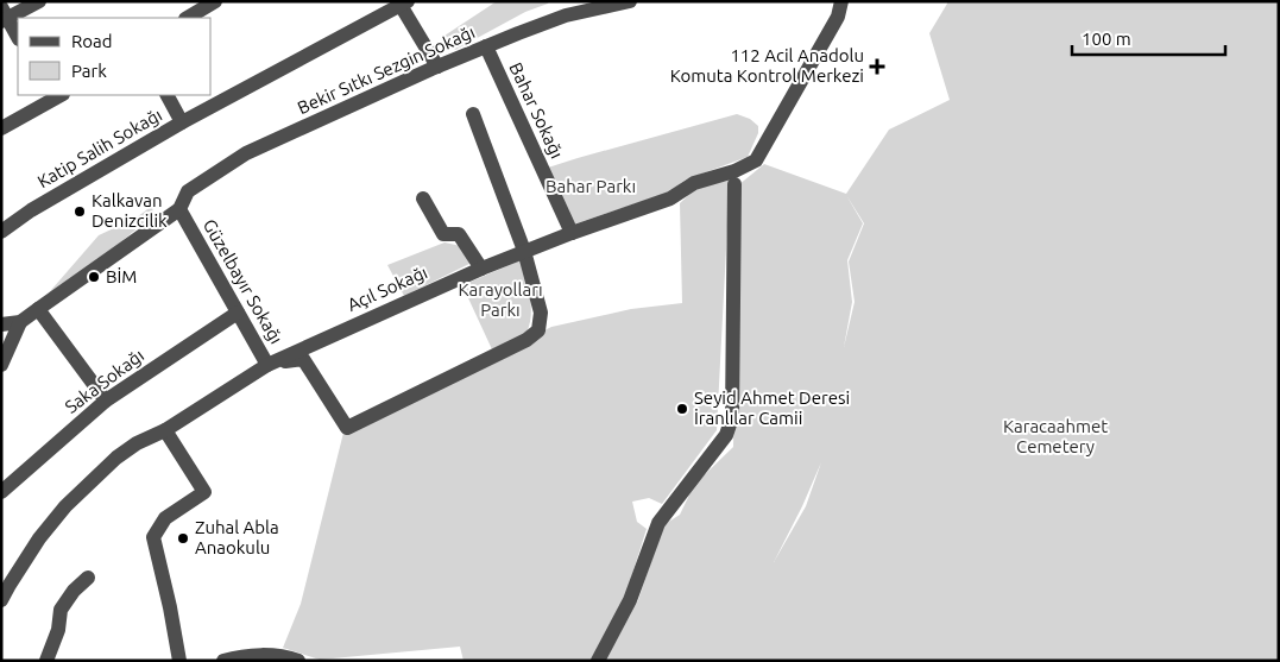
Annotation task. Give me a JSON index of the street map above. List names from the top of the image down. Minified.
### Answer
{"streets":{"street":["Bekir Sıtkı Sezgin Sokağı","Bahar Sokağı","Katip Salih Sokağı","Güzelbayır Sokağı","Açıl Sokağı","Saka Sokağı"]},"crossings":[["Bekir Sıtkı Sezgin Sokağı","Bahar Sokağı"],["Bekir Sıtkı Sezgin Sokağı","Güzelbayır Sokağı"],["Bahar Sokağı","Açıl Sokağı"],["Güzelbayır Sokağı","Açıl Sokağı"],["Güzelbayır Sokağı","Saka Sokağı"]],"parks":["Bahar Parkı","Karayolları Parkı","Karacaahmet Cemetery"],"places":{"health":["112 Acil Anadolu Komuta Kontrol Merkezi"],"other":["Kalkavan Denizcilik","BİM","Seyid Ahmet Deresi İranlılar Camii","Zuhal Abla Anaokulu"]},"legend":["Road","Park"],"scale_bar":"100 m"}
